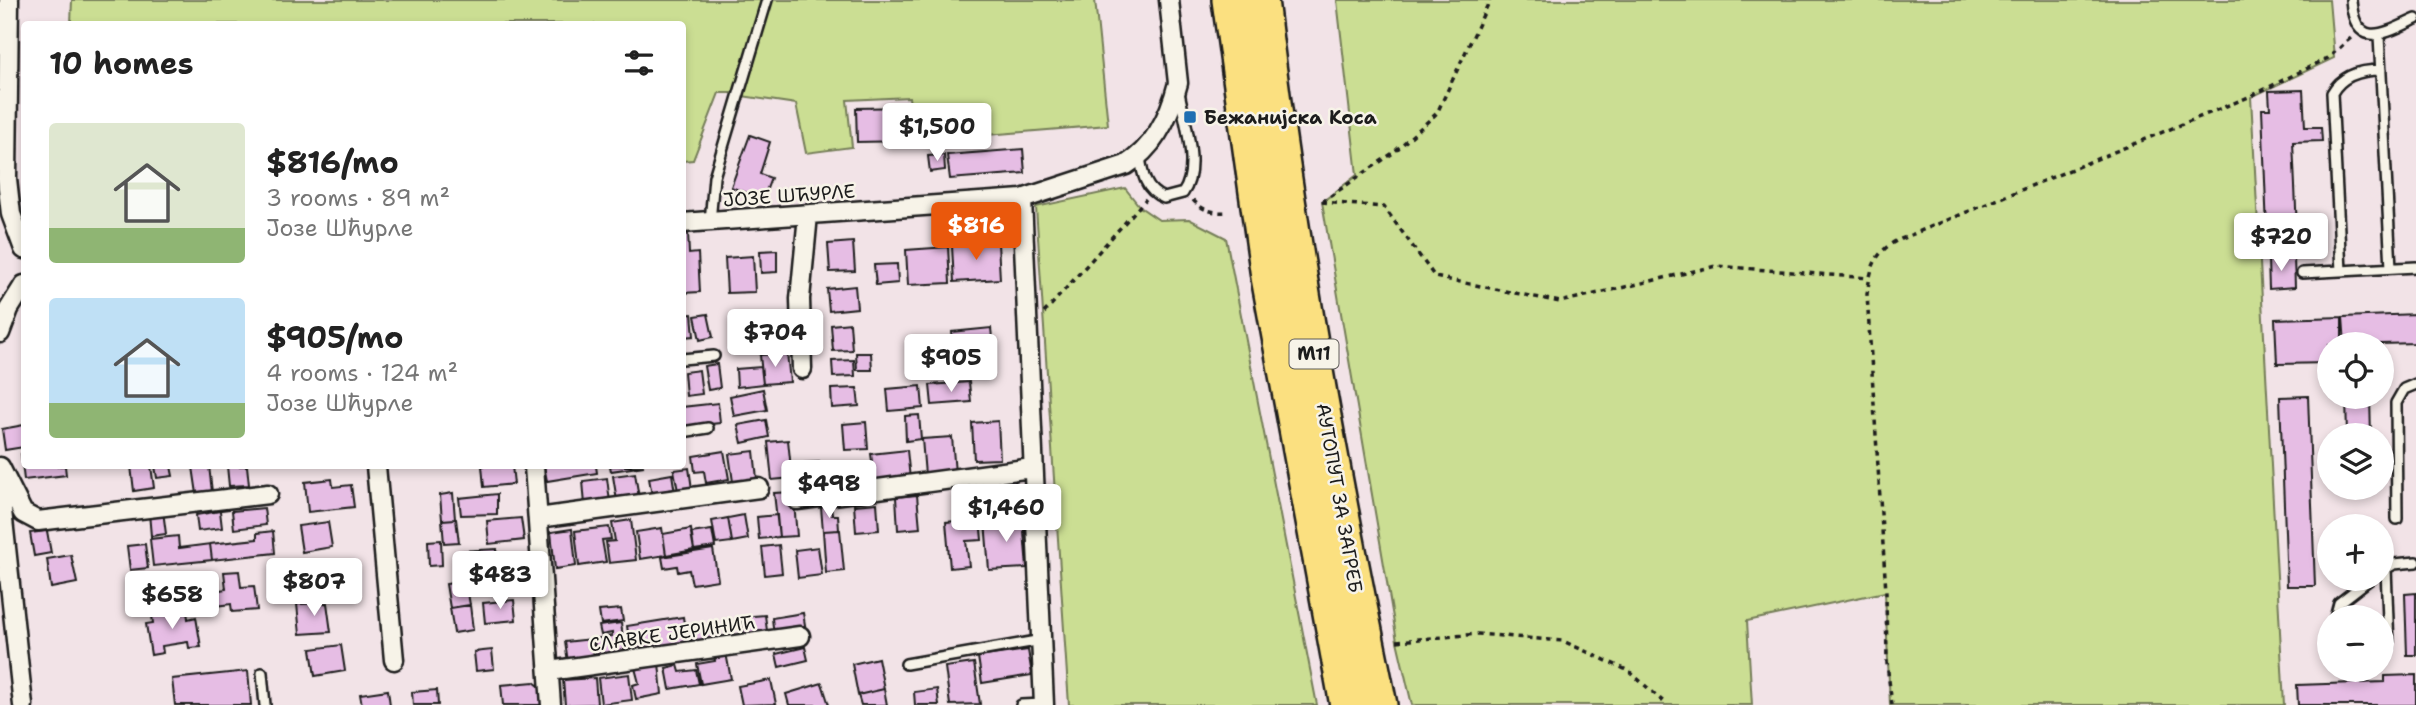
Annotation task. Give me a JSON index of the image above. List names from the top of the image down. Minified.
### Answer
{"streets":{"highway":["M11","АУТОПУТ ЗА ЗАГРЕБ"],"street":["ЈОЗЕ ШЋУРЛЕ","СЛАВКЕ ЈЕРИНИЋ"]},"places":{"transit":["Бежанијска Коса"]},"page":{"heading":"10 homes","price":["$1,500","$816","$720","$704","$905","$498","$1,460","$483","$807","$658"],"list":[{"name":"$816/mo","note":"3 rooms · 89 m² · Јозе Шћурле"},{"name":"$905/mo","note":"4 rooms · 124 m² · Јозе Шћурле"}],"map_buttons":["+","−"]}}
